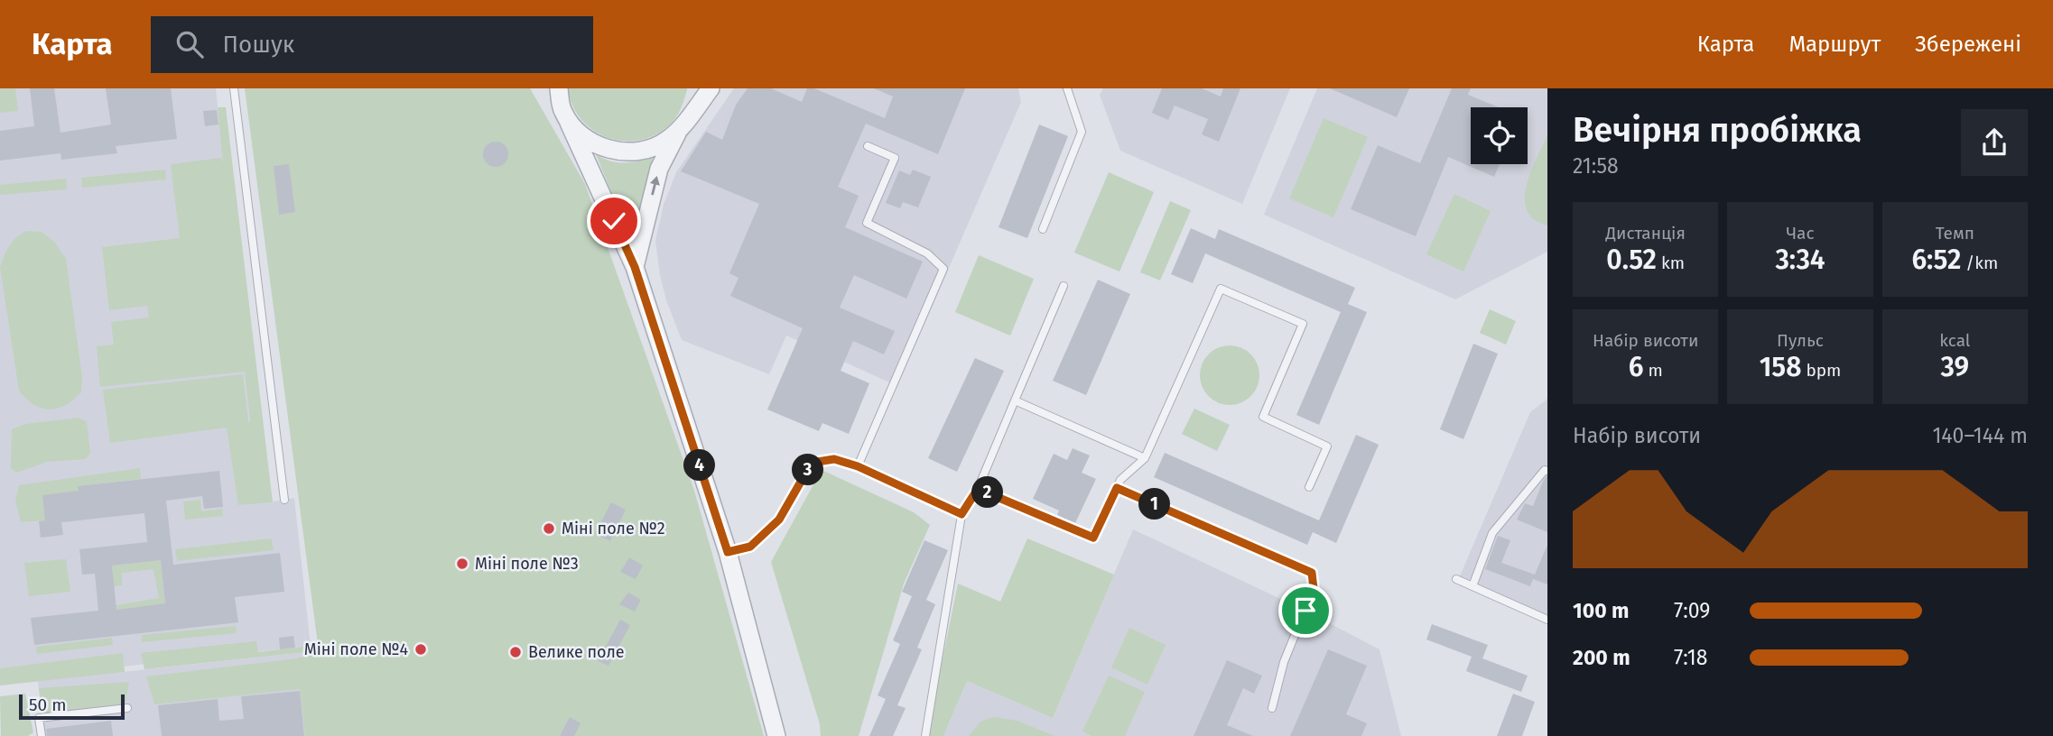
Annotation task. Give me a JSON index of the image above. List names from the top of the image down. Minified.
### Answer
{"places":["Міні поле №2","Міні поле №3","Міні поле №4","Велике поле"],"scale_bar":"50 m","page":{"header":"Карта","search":"Пошук","nav":["Карта","Маршрут","Збережені"],"heading":["Вечірня пробіжка","21:58"],"stats":[["Дистанція","0.52 km"],["Час","3:34"],["Темп","6:52 /km"],["Набір висоти","6 m"],["Пульс","158 bpm"],["kcal","39"]],"chart":["Набір висоти","140–144 m"],"pins":["4","3","2","1"],"list":[{"name":"100 m","note":"7:09"},{"name":"200 m","note":"7:18"}],"scale":"50 m"}}
